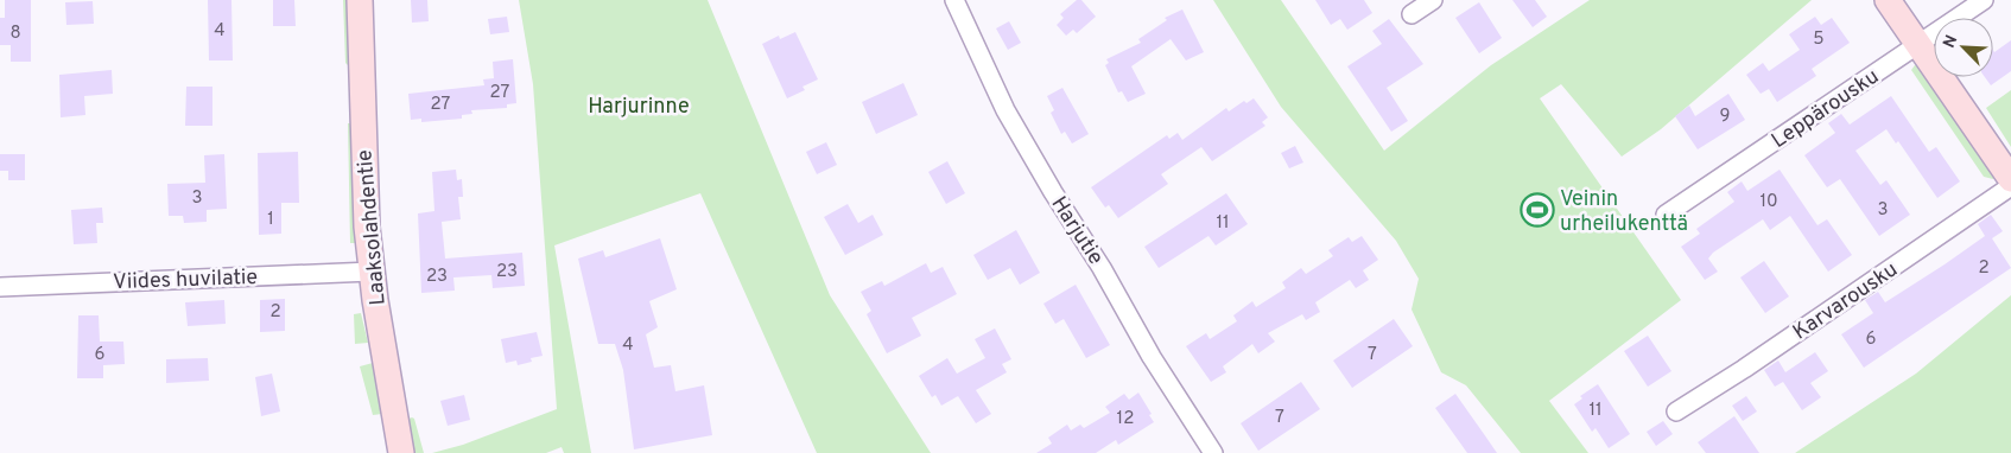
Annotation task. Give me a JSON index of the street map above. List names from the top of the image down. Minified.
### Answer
{"streets":{"street":["Leppärousku","Laaksolahdentie","Harjutie","Viides huvilatie","Karvarousku"]},"crossings":[["Laaksolahdentie","Viides huvilatie"]],"parks":["Harjurinne"],"places":{"sports":["Veinin urheilukenttä"]},"house_numbers":["4","8","5","27","27","9","3","10","3","1","11","2","23","23","2","6","4","6","7","11","7","12"],"north":"top left"}
